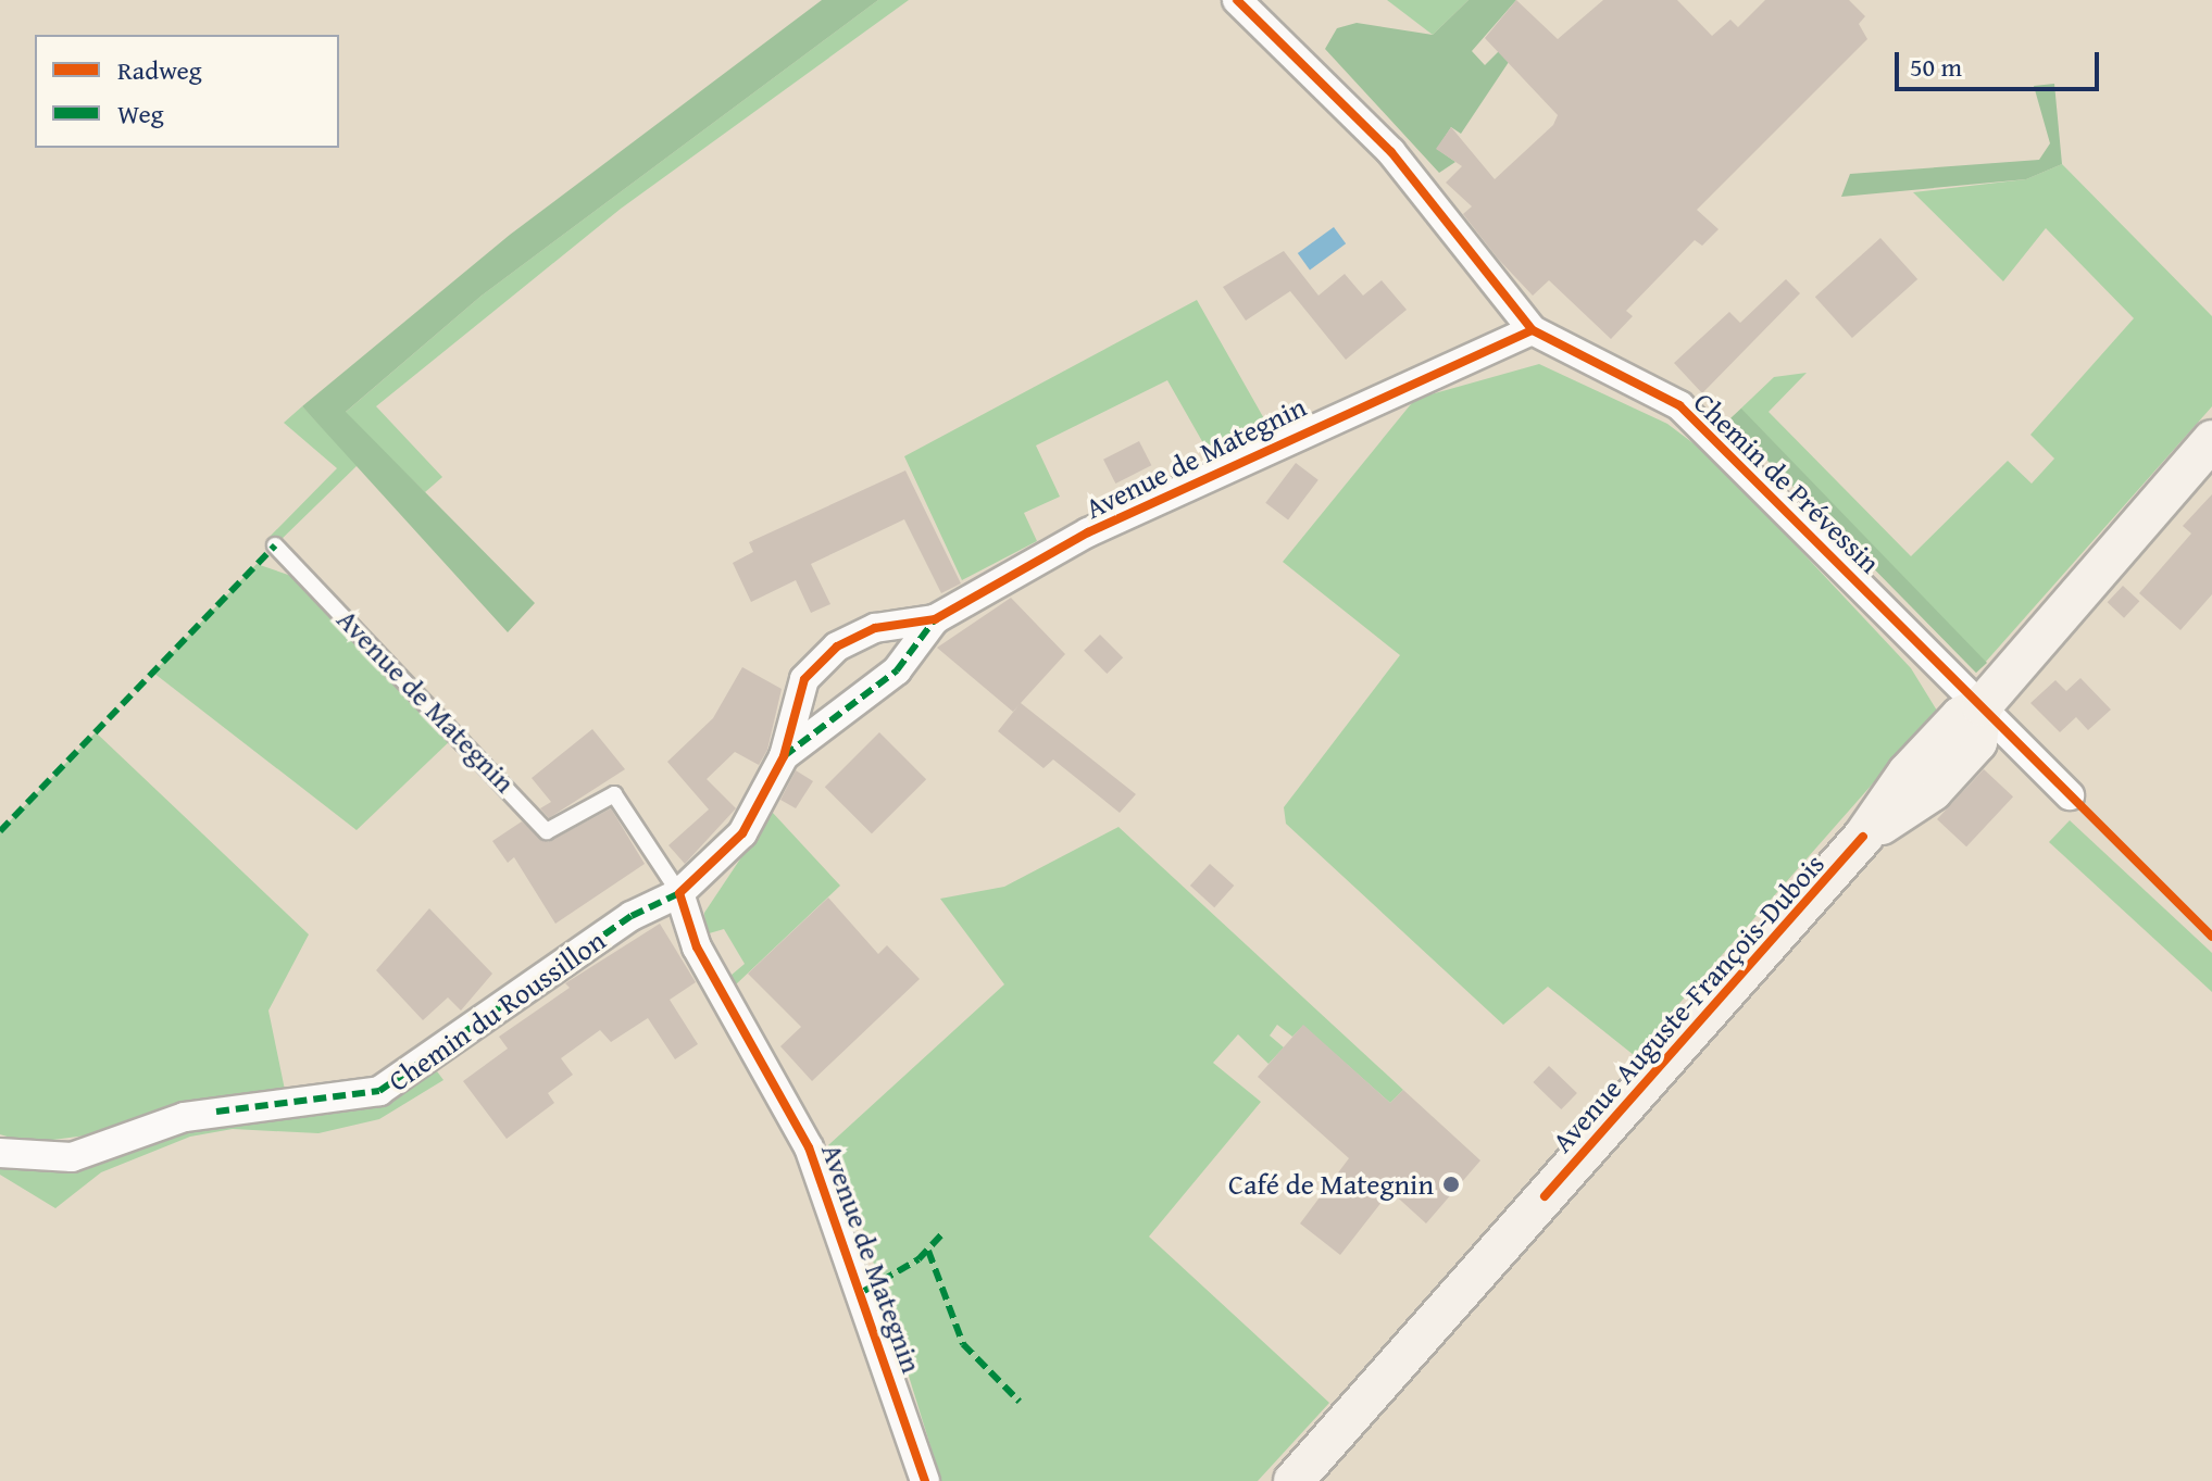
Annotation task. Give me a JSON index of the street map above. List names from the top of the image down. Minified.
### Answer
{"streets":{"main road":["Avenue Auguste-François-Dubois"],"street":["Avenue de Mategnin","Chemin de Prévessin","Chemin du Roussillon"]},"crossings":[["Avenue de Mategnin","Chemin de Prévessin"],["Avenue de Mategnin","Chemin du Roussillon"],["Chemin de Prévessin","Avenue Auguste-François-Dubois"]],"places":["Café de Mategnin"],"legend":["Radweg","Weg"],"scale_bar":"50 m"}
